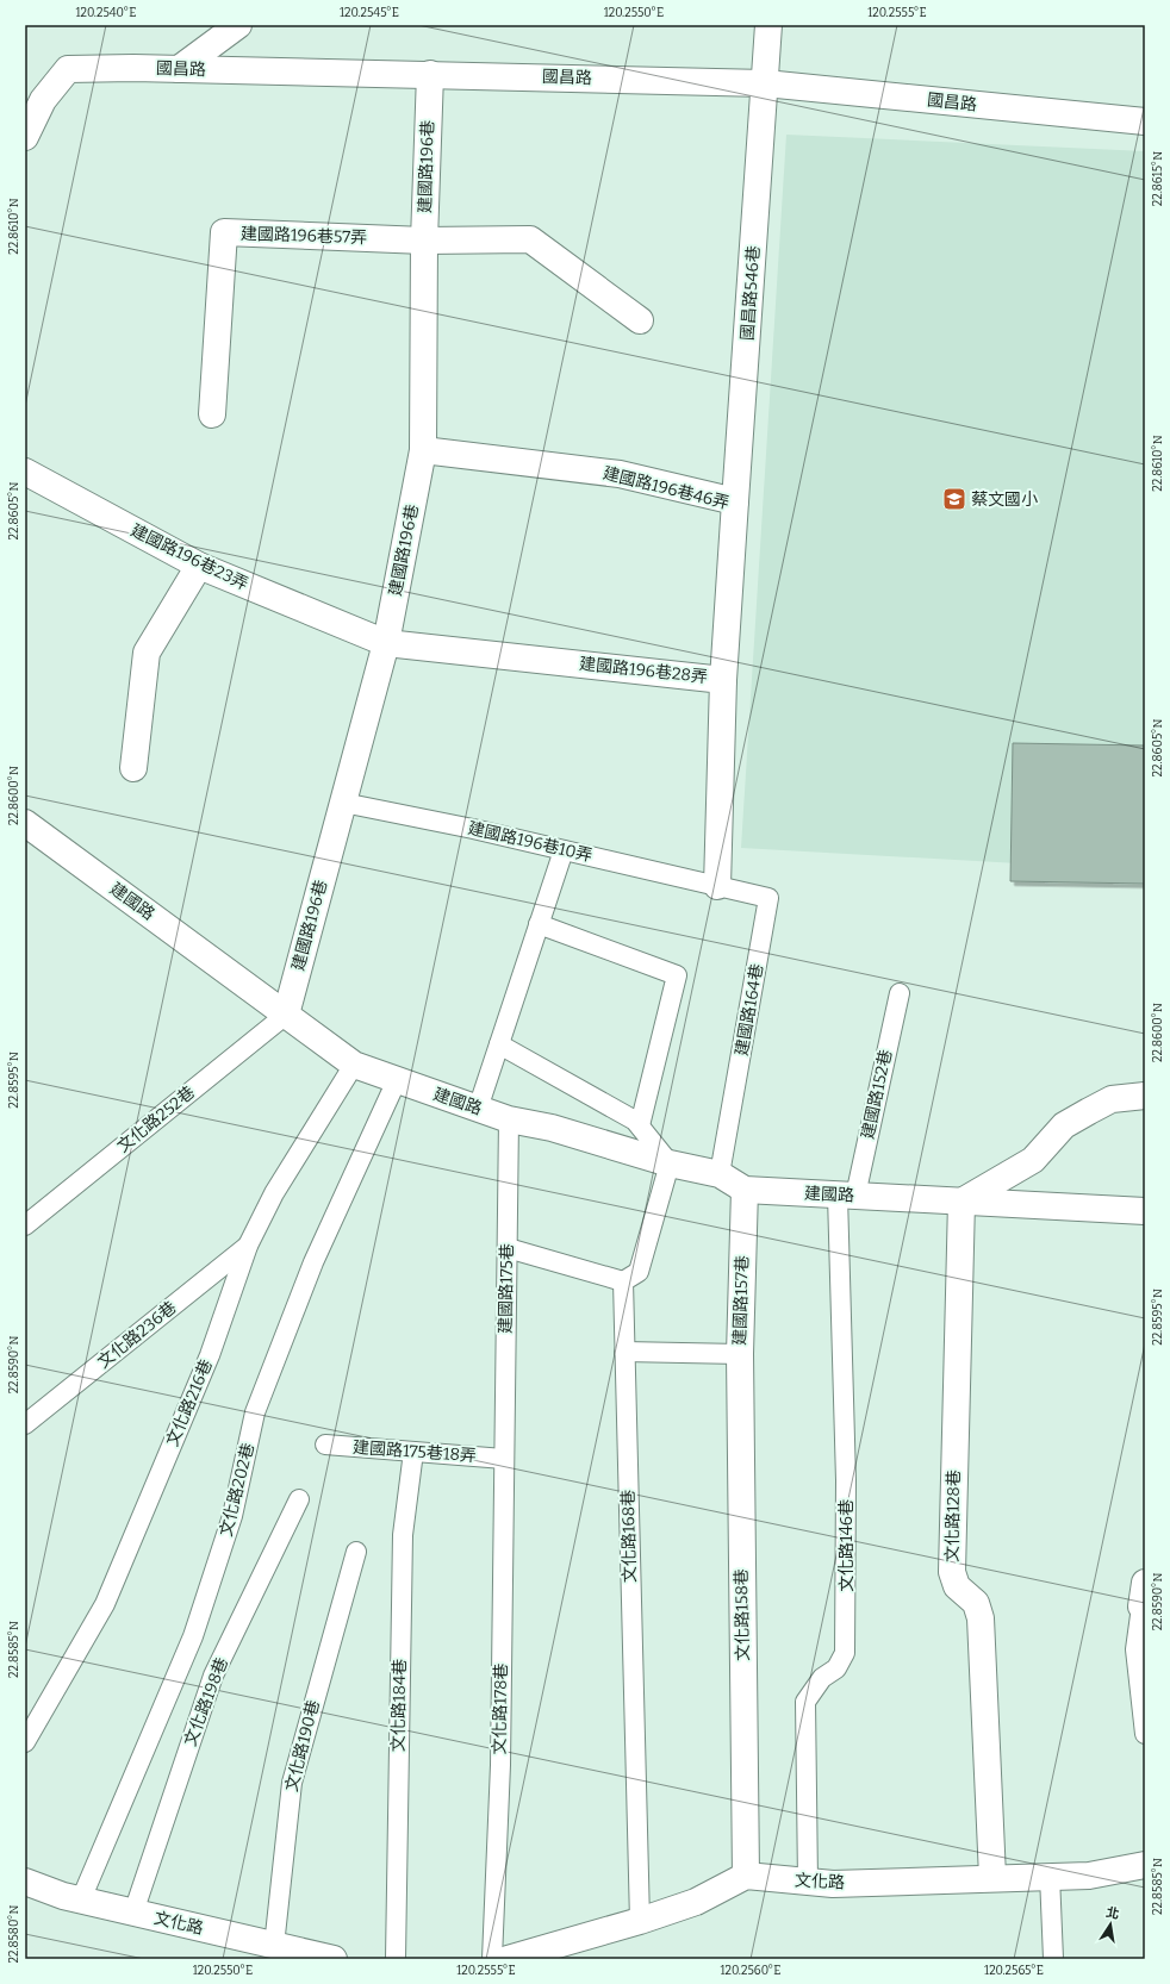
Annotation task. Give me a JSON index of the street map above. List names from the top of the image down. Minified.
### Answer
{"streets":{"street":["國昌路","建國路196巷","建國路196巷57弄","國昌路546巷","建國路196巷46弄","建國路196巷23弄","建國路196巷28弄","建國路","建國路157巷","文化路128巷","文化路158巷","文化路"],"lane":["建國路196巷10弄","建國路164巷","建國路152巷","文化路252巷","建國路175巷","文化路236巷","文化路216巷","建國路175巷18弄","文化路202巷","文化路168巷","文化路146巷","文化路198巷","文化路184巷","文化路178巷","文化路190巷"]},"crossings":[["國昌路","建國路196巷"],["國昌路","國昌路546巷"],["建國路196巷","建國路196巷57弄"],["建國路196巷","建國路196巷46弄"],["建國路196巷","建國路196巷23弄"],["建國路196巷","建國路196巷28弄"],["建國路196巷","建國路196巷10弄"],["建國路196巷","建國路"],["建國路196巷","文化路252巷"],["國昌路546巷","建國路196巷46弄"],["建國路196巷46弄","建國路196巷28弄"],["建國路196巷23弄","建國路196巷28弄"],["建國路196巷28弄","建國路196巷10弄"],["建國路196巷28弄","建國路164巷"],["建國路196巷10弄","建國路164巷"],["建國路","建國路164巷"],["建國路","建國路152巷"],["建國路","文化路252巷"],["建國路","建國路175巷"],["建國路","建國路157巷"],["建國路","文化路216巷"],["建國路","文化路202巷"],["建國路","文化路128巷"],["建國路","文化路146巷"],["建國路152巷","文化路146巷"],["建國路175巷","建國路175巷18弄"],["建國路175巷","文化路178巷"],["建國路157巷","文化路168巷"],["建國路157巷","文化路158巷"],["文化路236巷","文化路216巷"],["建國路175巷18弄","文化路184巷"],["建國路175巷18弄","文化路178巷"],["文化路202巷","文化路"],["文化路128巷","文化路"],["文化路146巷","文化路"],["文化路158巷","文化路"],["文化路198巷","文化路"],["文化路190巷","文化路"]],"places":{"school or university":["蔡文國小"]},"north":"top","coordinates":["120.2540°E","120.2545°E","120.2550°E","120.2555°E","22.8615°N","22.8610°N","22.8605°N","22.8600°N","22.8595°N","22.8590°N","22.8585°N","22.8580°N","120.2560°E","120.2565°E"]}
